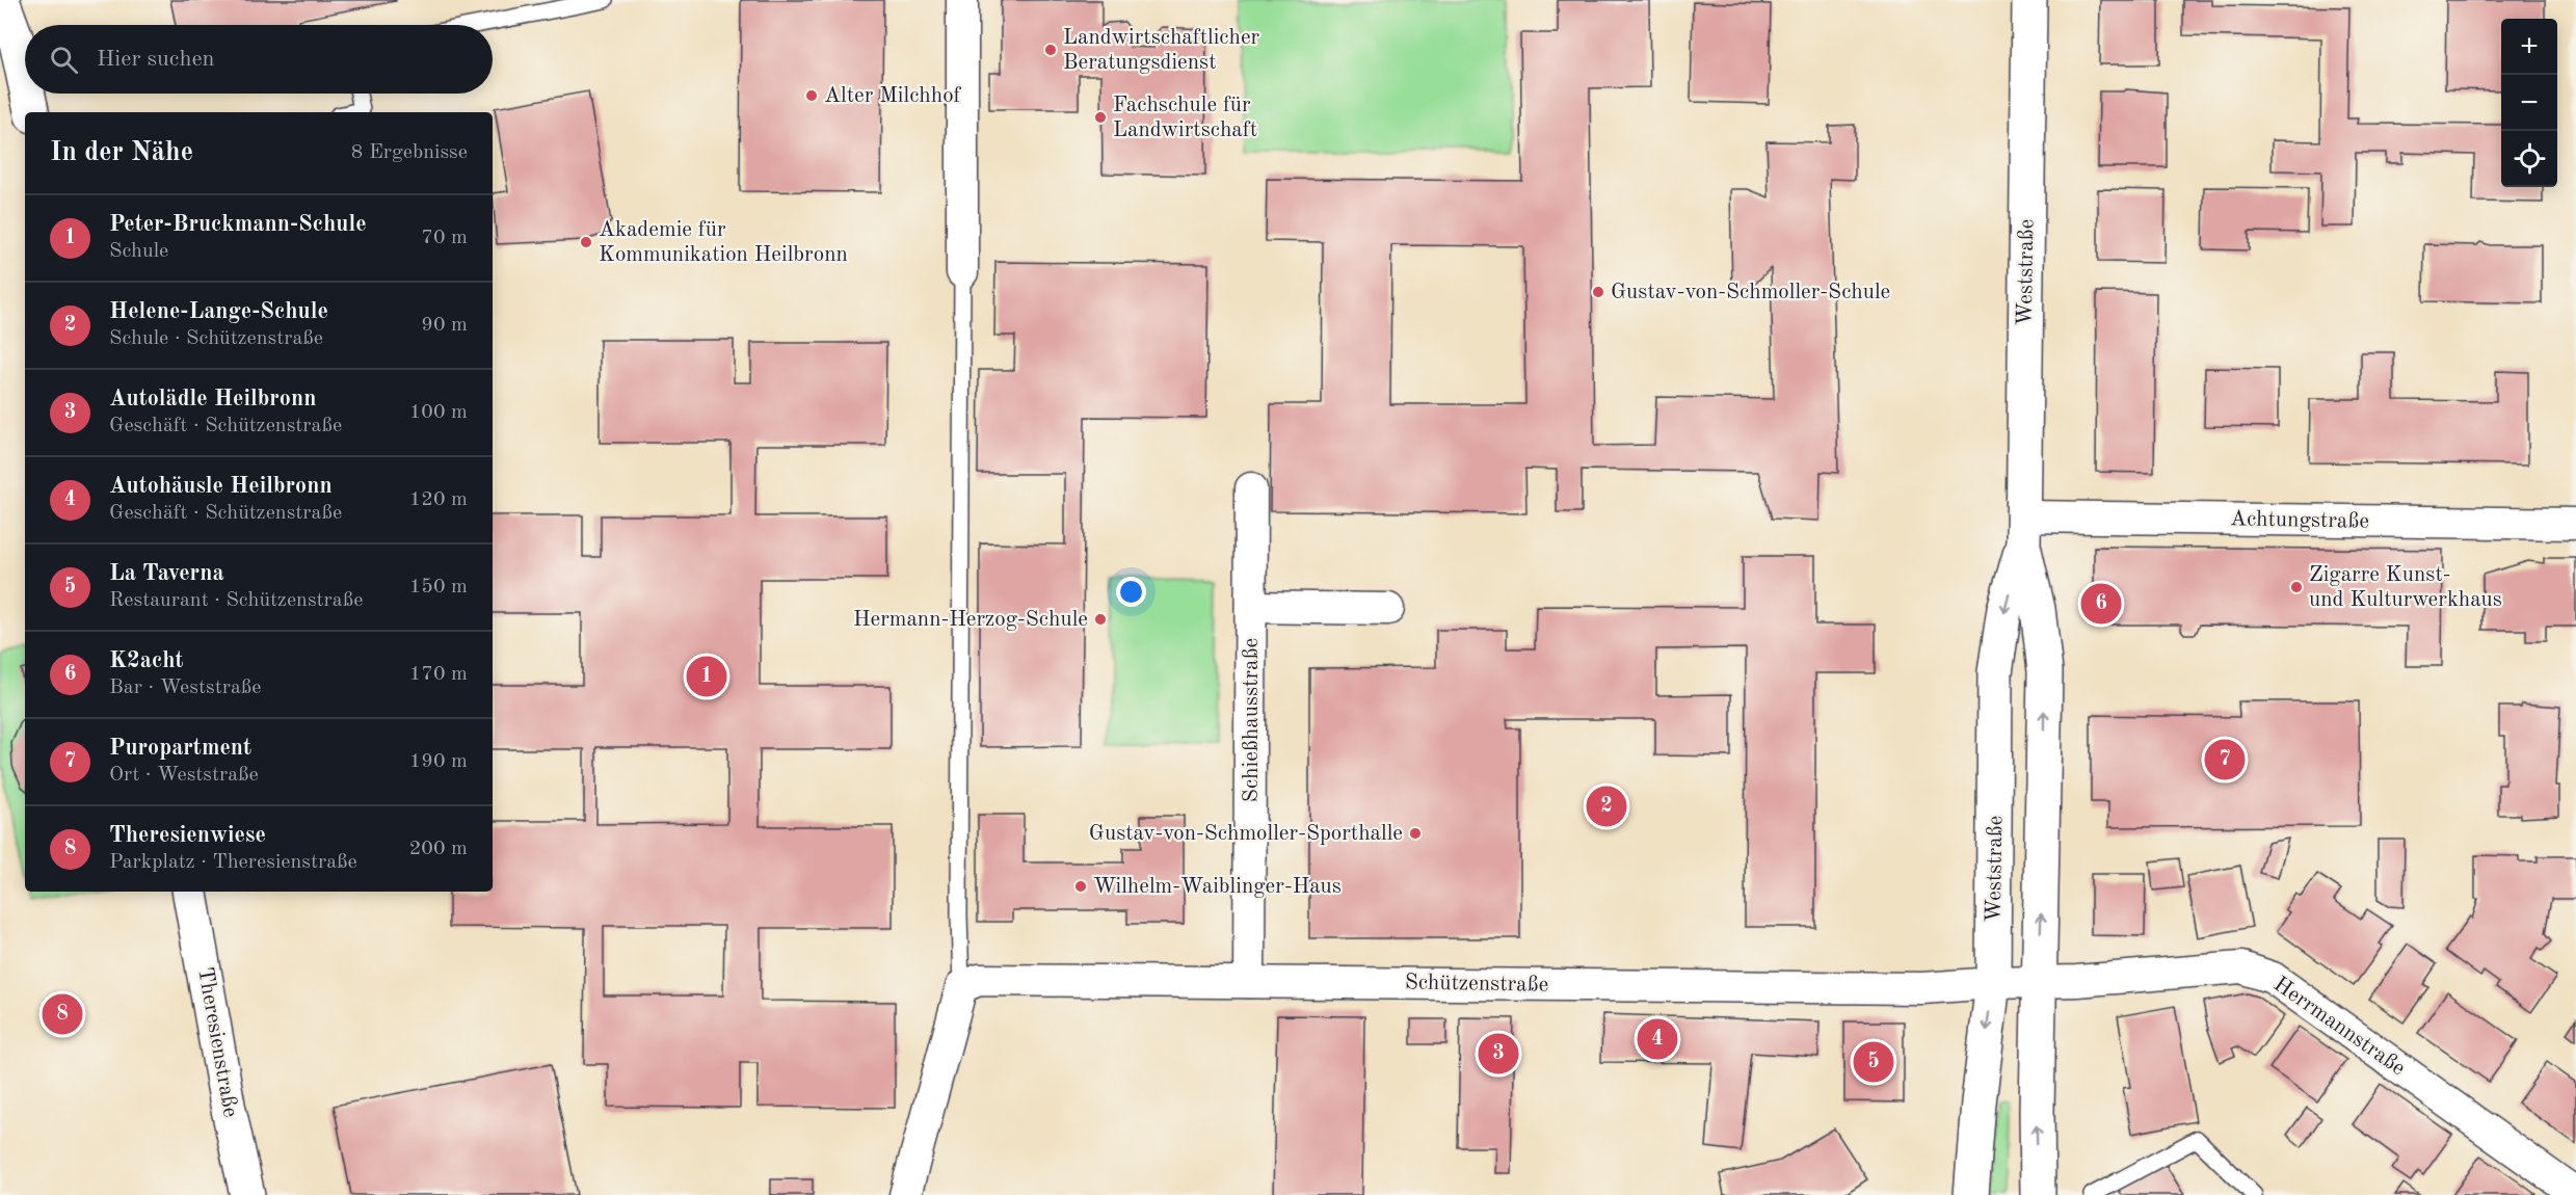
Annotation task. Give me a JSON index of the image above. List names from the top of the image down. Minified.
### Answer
{"streets":{"street":["Weststraße","Achtungstraße","Schießhausstraße","Schützenstraße","Herrmannstraße","Theresienstraße"]},"crossings":[["Weststraße","Achtungstraße"],["Weststraße","Schützenstraße"],["Weststraße","Herrmannstraße"],["Schießhausstraße","Schützenstraße"],["Schützenstraße","Herrmannstraße"]],"places":["Landwirtschaftlicher Beratungsdienst","Alter Milchhof","Fachschule für Landwirtschaft","Akademie für Kommunikation Heilbronn","Gustav-von-Schmoller-Schule","Zigarre Kunst- und Kulturwerkhaus","Hermann-Herzog-Schule","Gustav-von-Schmoller-Sporthalle","Wilhelm-Waiblinger-Haus"],"page":{"map_buttons":["+","−"],"search":"Hier suchen","heading":["In der Nähe","8 Ergebnisse"],"list":[{"mark":"1","name":"Peter-Bruckmann-Schule","note":"Schule","value":"70 m"},{"mark":"2","name":"Helene-Lange-Schule","note":"Schule · Schützenstraße","value":"90 m"},{"mark":"3","name":"Autolädle Heilbronn","note":"Geschäft · Schützenstraße","value":"100 m"},{"mark":"4","name":"Autohäusle Heilbronn","note":"Geschäft · Schützenstraße","value":"120 m"},{"mark":"5","name":"La Taverna","note":"Restaurant · Schützenstraße","value":"150 m"},{"mark":"6","name":"K2acht","note":"Bar · Weststraße","value":"170 m"},{"mark":"7","name":"Puropartment","note":"Ort · Weststraße","value":"190 m"},{"mark":"8","name":"Theresienwiese","note":"Parkplatz · Theresienstraße","value":"200 m"}],"pins":["6","1","7","2","8","4","3","5"]}}
